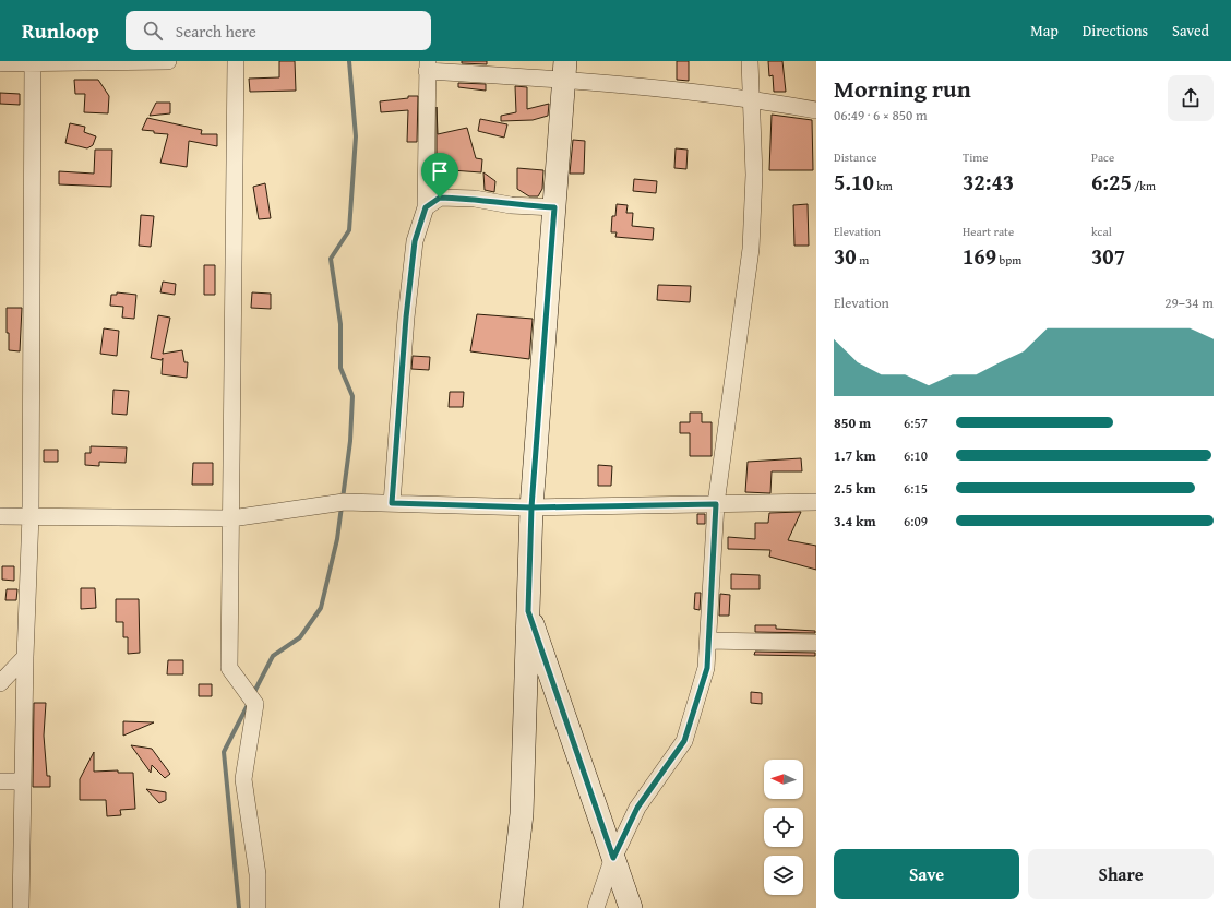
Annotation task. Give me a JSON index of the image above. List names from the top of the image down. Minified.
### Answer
{"north":"left","page":{"header":"Runloop","search":"Search here","nav":["Map","Directions","Saved"],"heading":["Morning run","06:49 · 6 × 850 m"],"stats":[["Distance","5.10 km"],["Time","32:43"],["Pace","6:25 /km"],["Elevation","30 m"],["Heart rate","169 bpm"],["kcal","307"]],"chart":["Elevation","29–34 m"],"list":[{"name":"850 m","note":"6:57"},{"name":"1.7 km","note":"6:10"},{"name":"2.5 km","note":"6:15"},{"name":"3.4 km","note":"6:09"}],"buttons":["Save","Share"]}}
